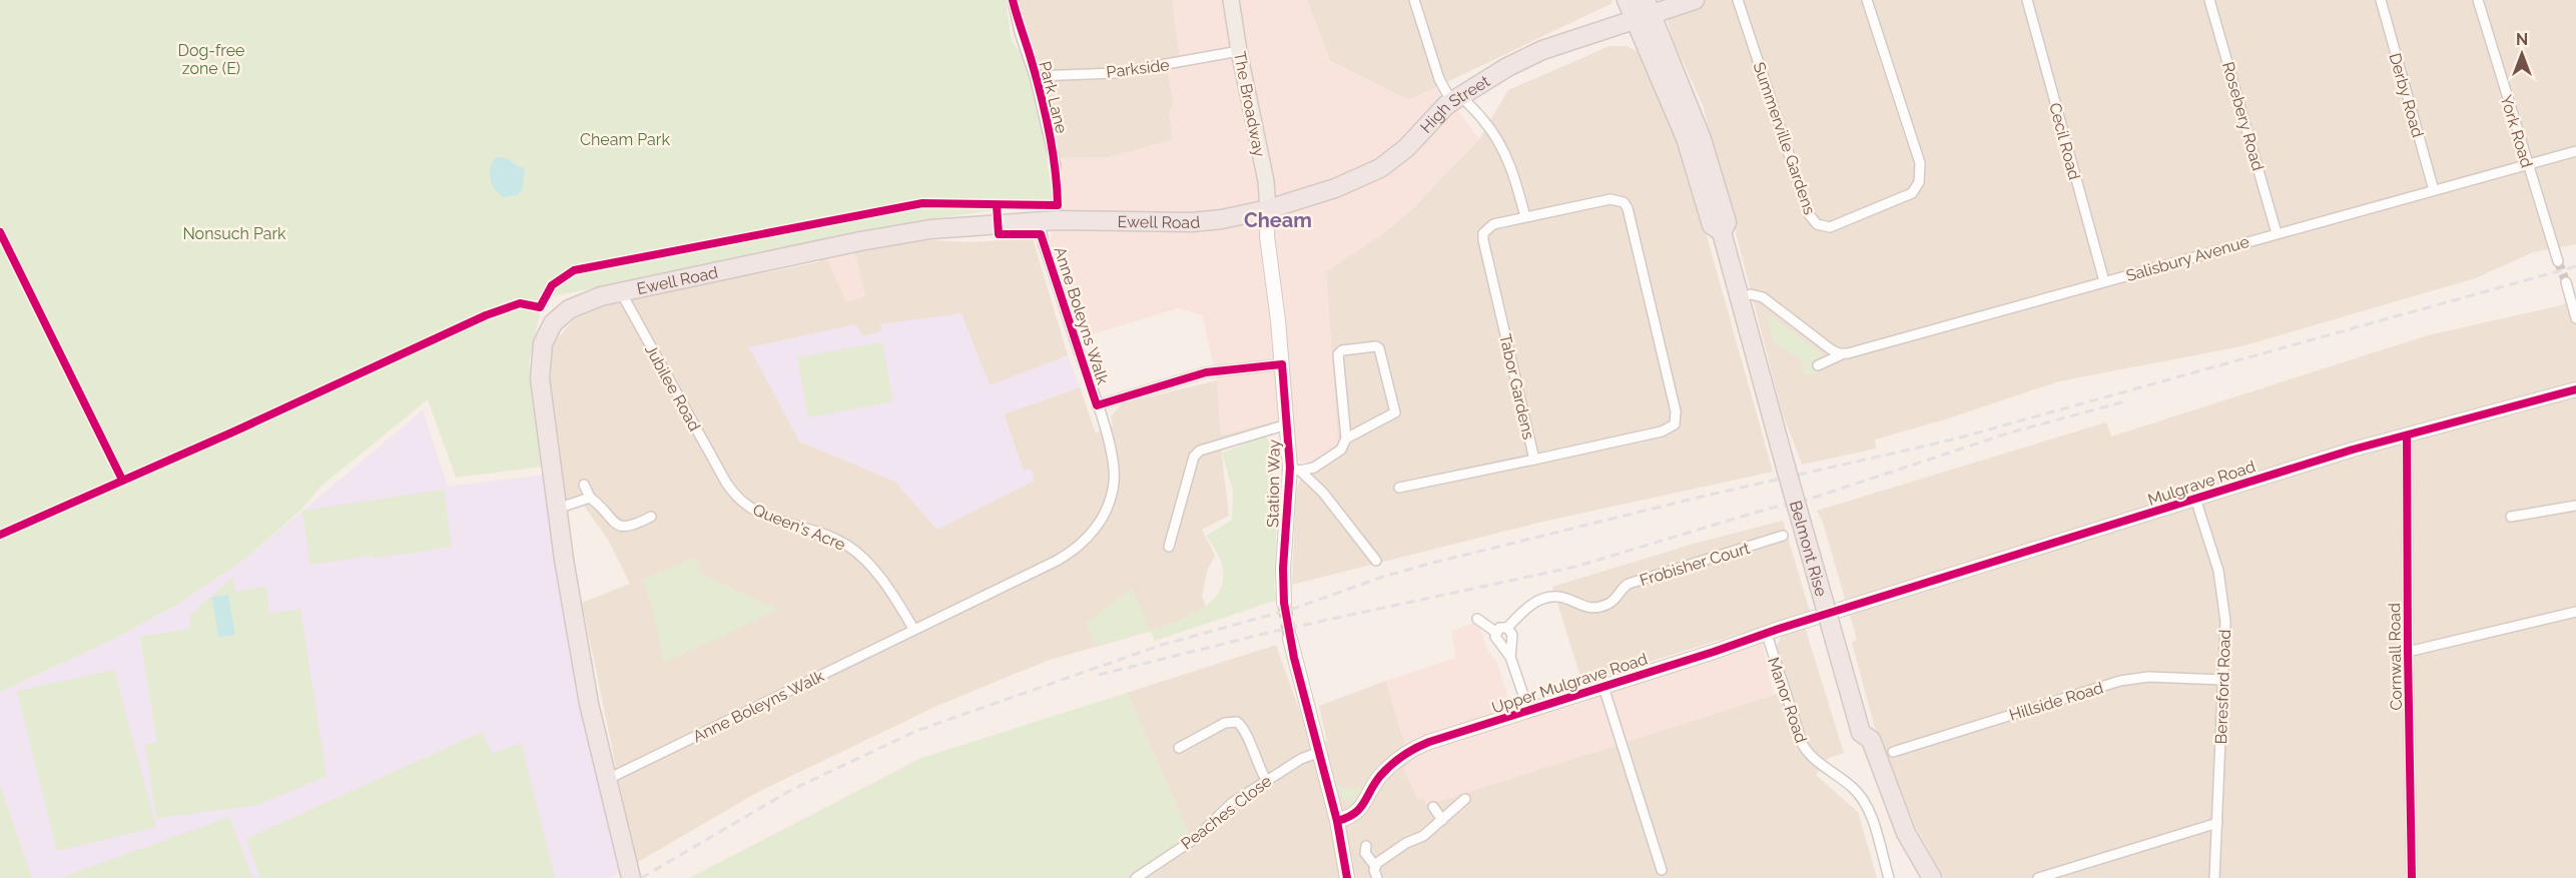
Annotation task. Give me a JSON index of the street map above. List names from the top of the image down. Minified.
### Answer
{"streets":{"highway":["High Street","Ewell Road","Belmont Rise"],"main road":["The Broadway"],"street":["Parkside","Derby Road","Park Lane","Rosebery Road","York Road","Summerville Gardens","Cecil Road","Salisbury Avenue","Anne Boleyns Walk","Tabor Gardens","Jubilee Road","Mulgrave Road","Station Way","Queen's Acre","Frobisher Court","Cornwall Road","Upper Mulgrave Road","Beresford Road","Manor Road","Hillside Road","Peaches Close"]},"crossings":[["Parkside","Park Lane"],["Parkside","The Broadway"],["Derby Road","Salisbury Avenue"],["The Broadway","High Street"],["The Broadway","Ewell Road"],["The Broadway","Station Way"],["High Street","Ewell Road"],["High Street","Station Way"],["High Street","Belmont Rise"],["Rosebery Road","Salisbury Avenue"],["York Road","Salisbury Avenue"],["Cecil Road","Salisbury Avenue"],["Ewell Road","Anne Boleyns Walk"],["Ewell Road","Jubilee Road"],["Ewell Road","Station Way"],["Anne Boleyns Walk","Queen's Acre"],["Jubilee Road","Queen's Acre"],["Mulgrave Road","Cornwall Road"],["Mulgrave Road","Upper Mulgrave Road"],["Mulgrave Road","Beresford Road"],["Upper Mulgrave Road","Manor Road"],["Beresford Road","Hillside Road"]],"districts":["Cheam"],"parks":["Dog-free zone (E)","Cheam Park","Nonsuch Park"],"north":"top"}
